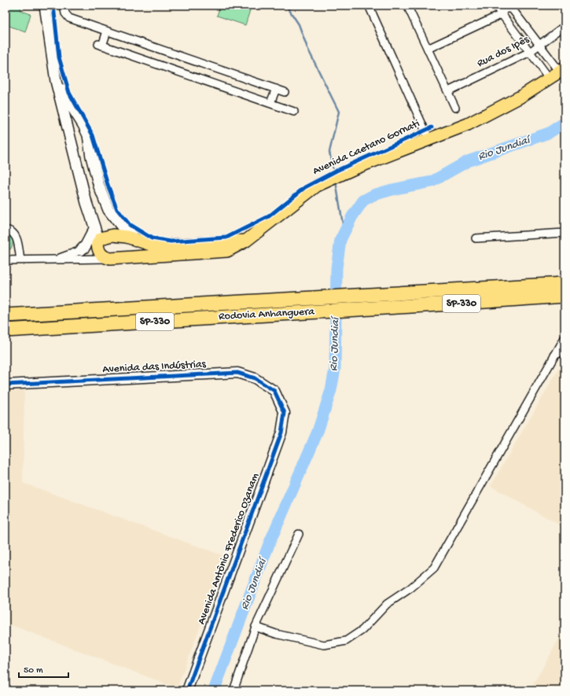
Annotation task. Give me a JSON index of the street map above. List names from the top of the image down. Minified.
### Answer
{"streets":{"highway":["SP-330","Rodovia Anhanguera"],"street":["Rua dos Ipês","Avenida das Indústrias","Avenida Antônio Frederico Ozanam"],"cycle path":["Avenida Caetano Gornati"]},"crossings":[["Avenida das Indústrias","Avenida Antônio Frederico Ozanam"]],"water":["Rio Jundiaí"],"scale_bar":"50 m"}
